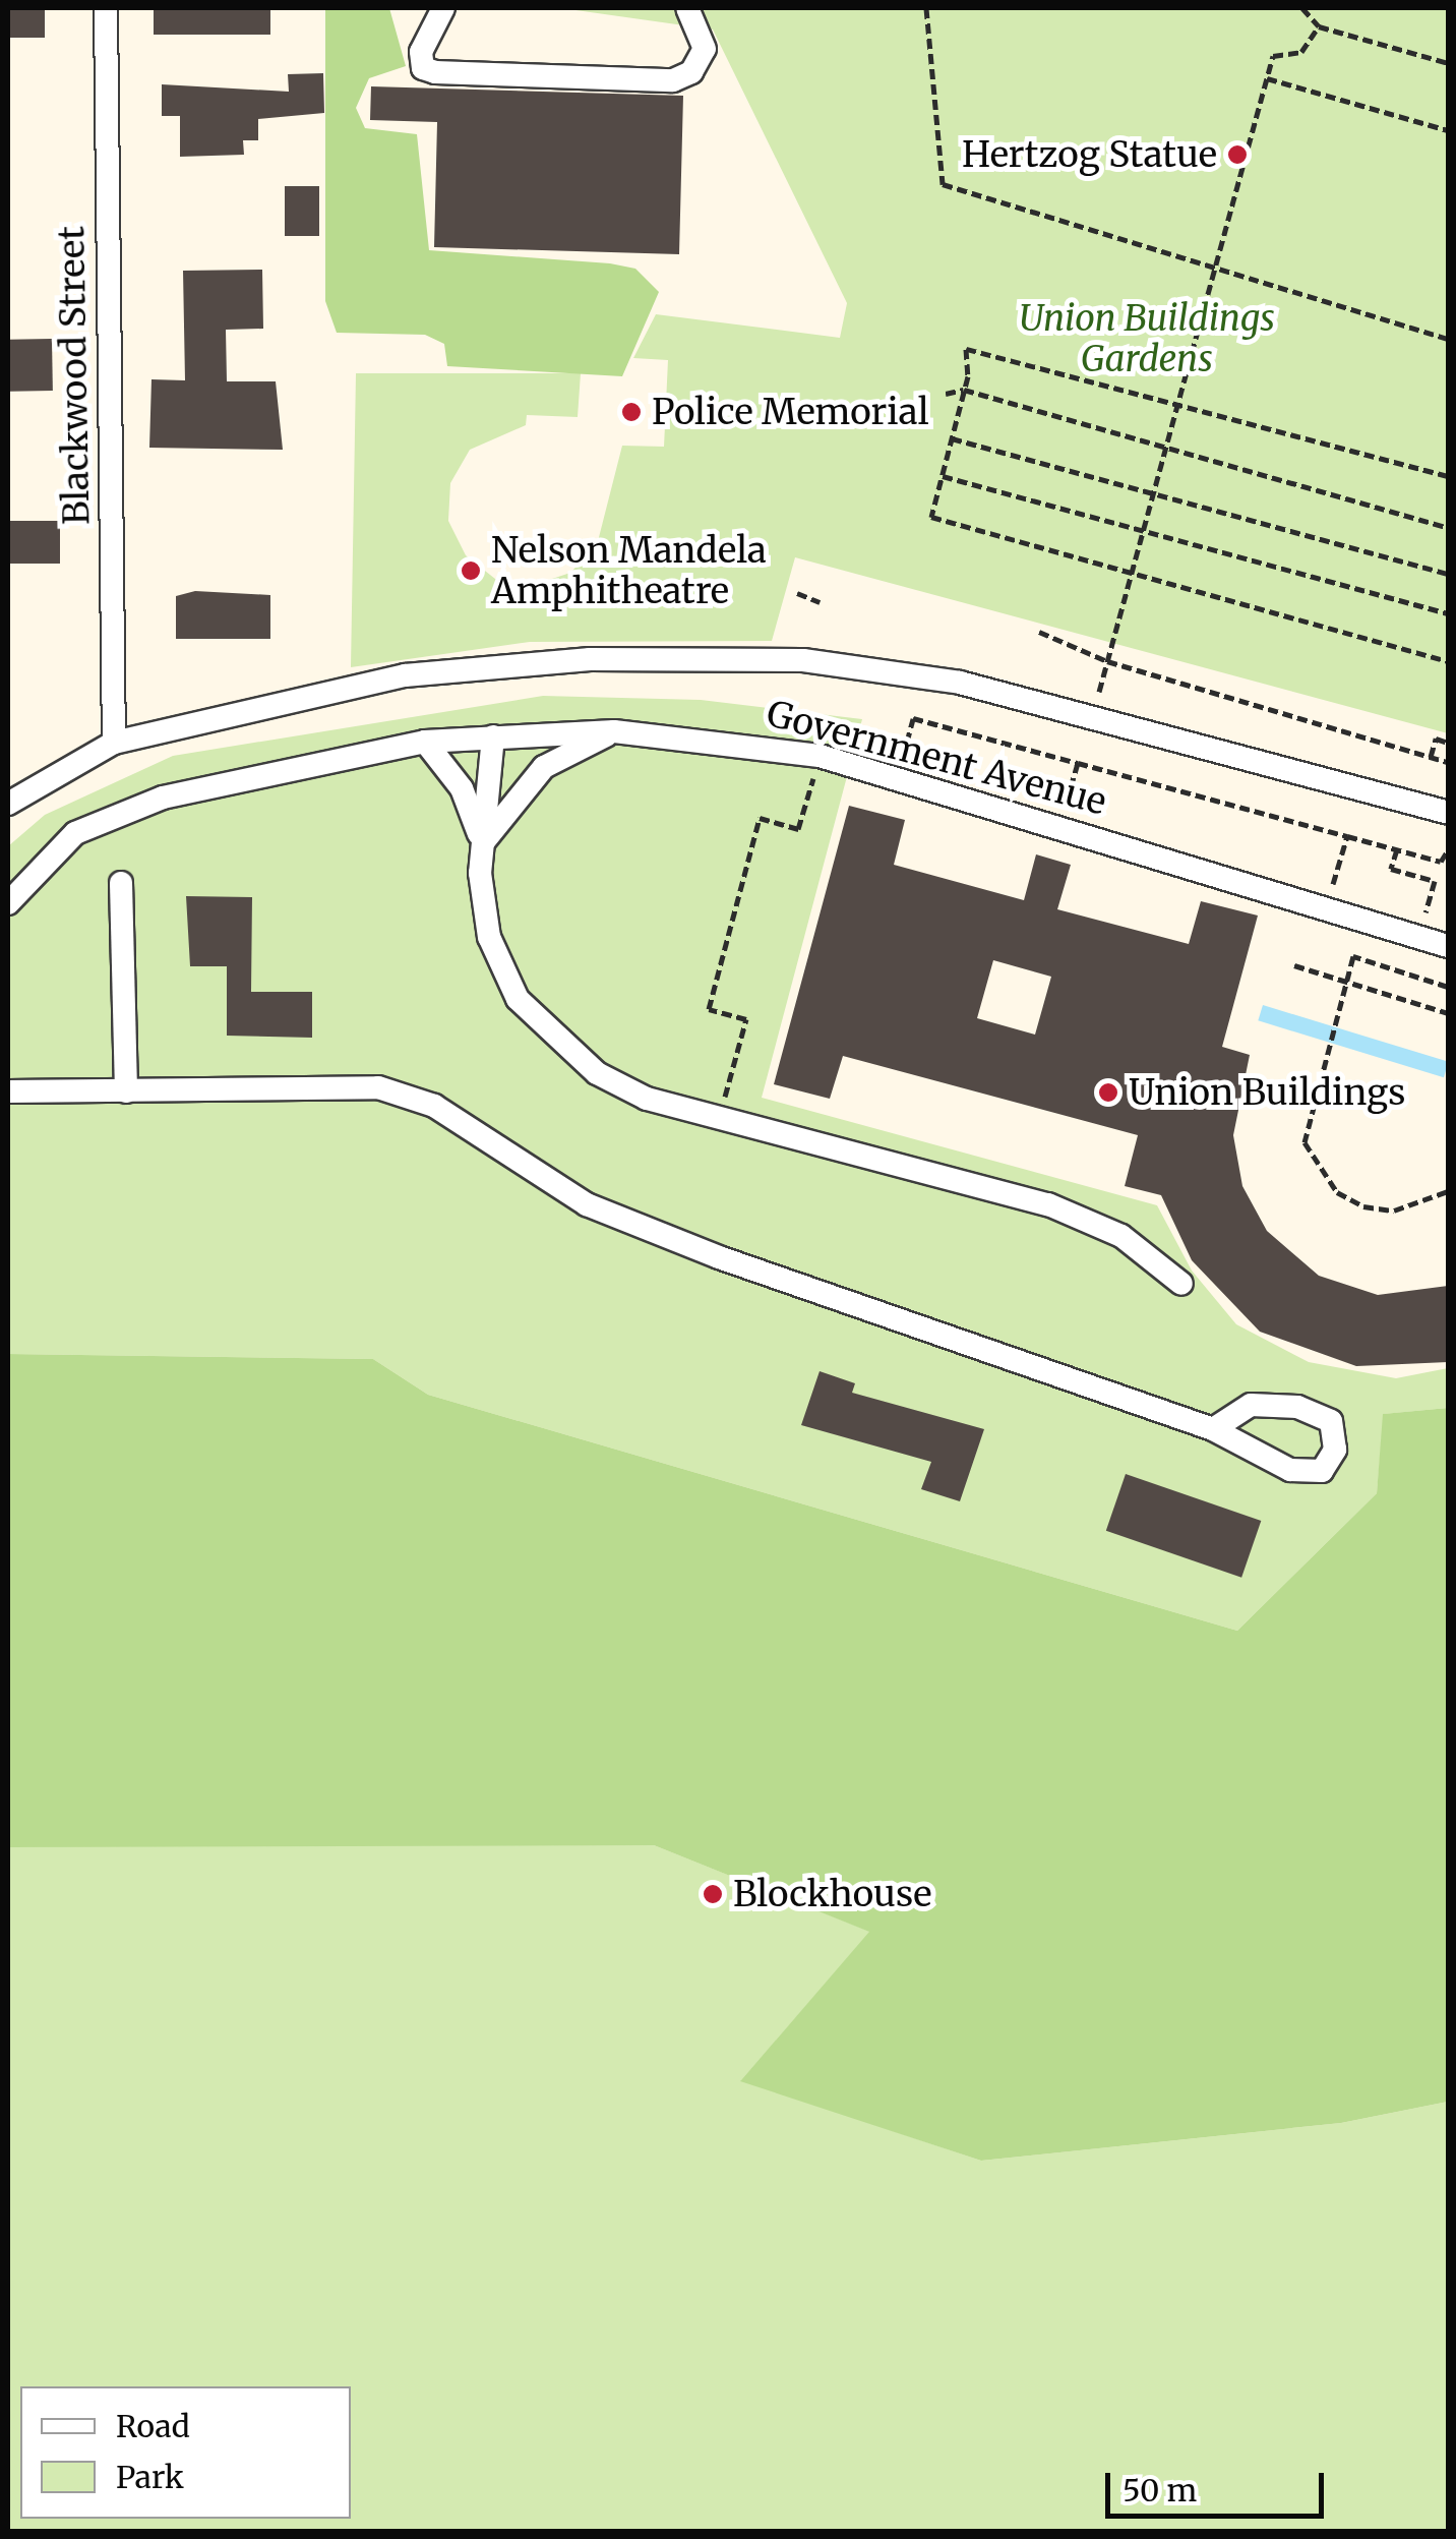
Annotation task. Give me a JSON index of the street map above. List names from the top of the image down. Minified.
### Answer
{"streets":{"street":["Blackwood Street","Government Avenue"]},"crossings":[["Blackwood Street","Government Avenue"]],"parks":["Union Buildings Gardens"],"places":["Hertzog Statue","Police Memorial","Nelson Mandela Amphitheatre","Union Buildings","Blockhouse"],"legend":["Road","Park"],"scale_bar":"50 m"}
